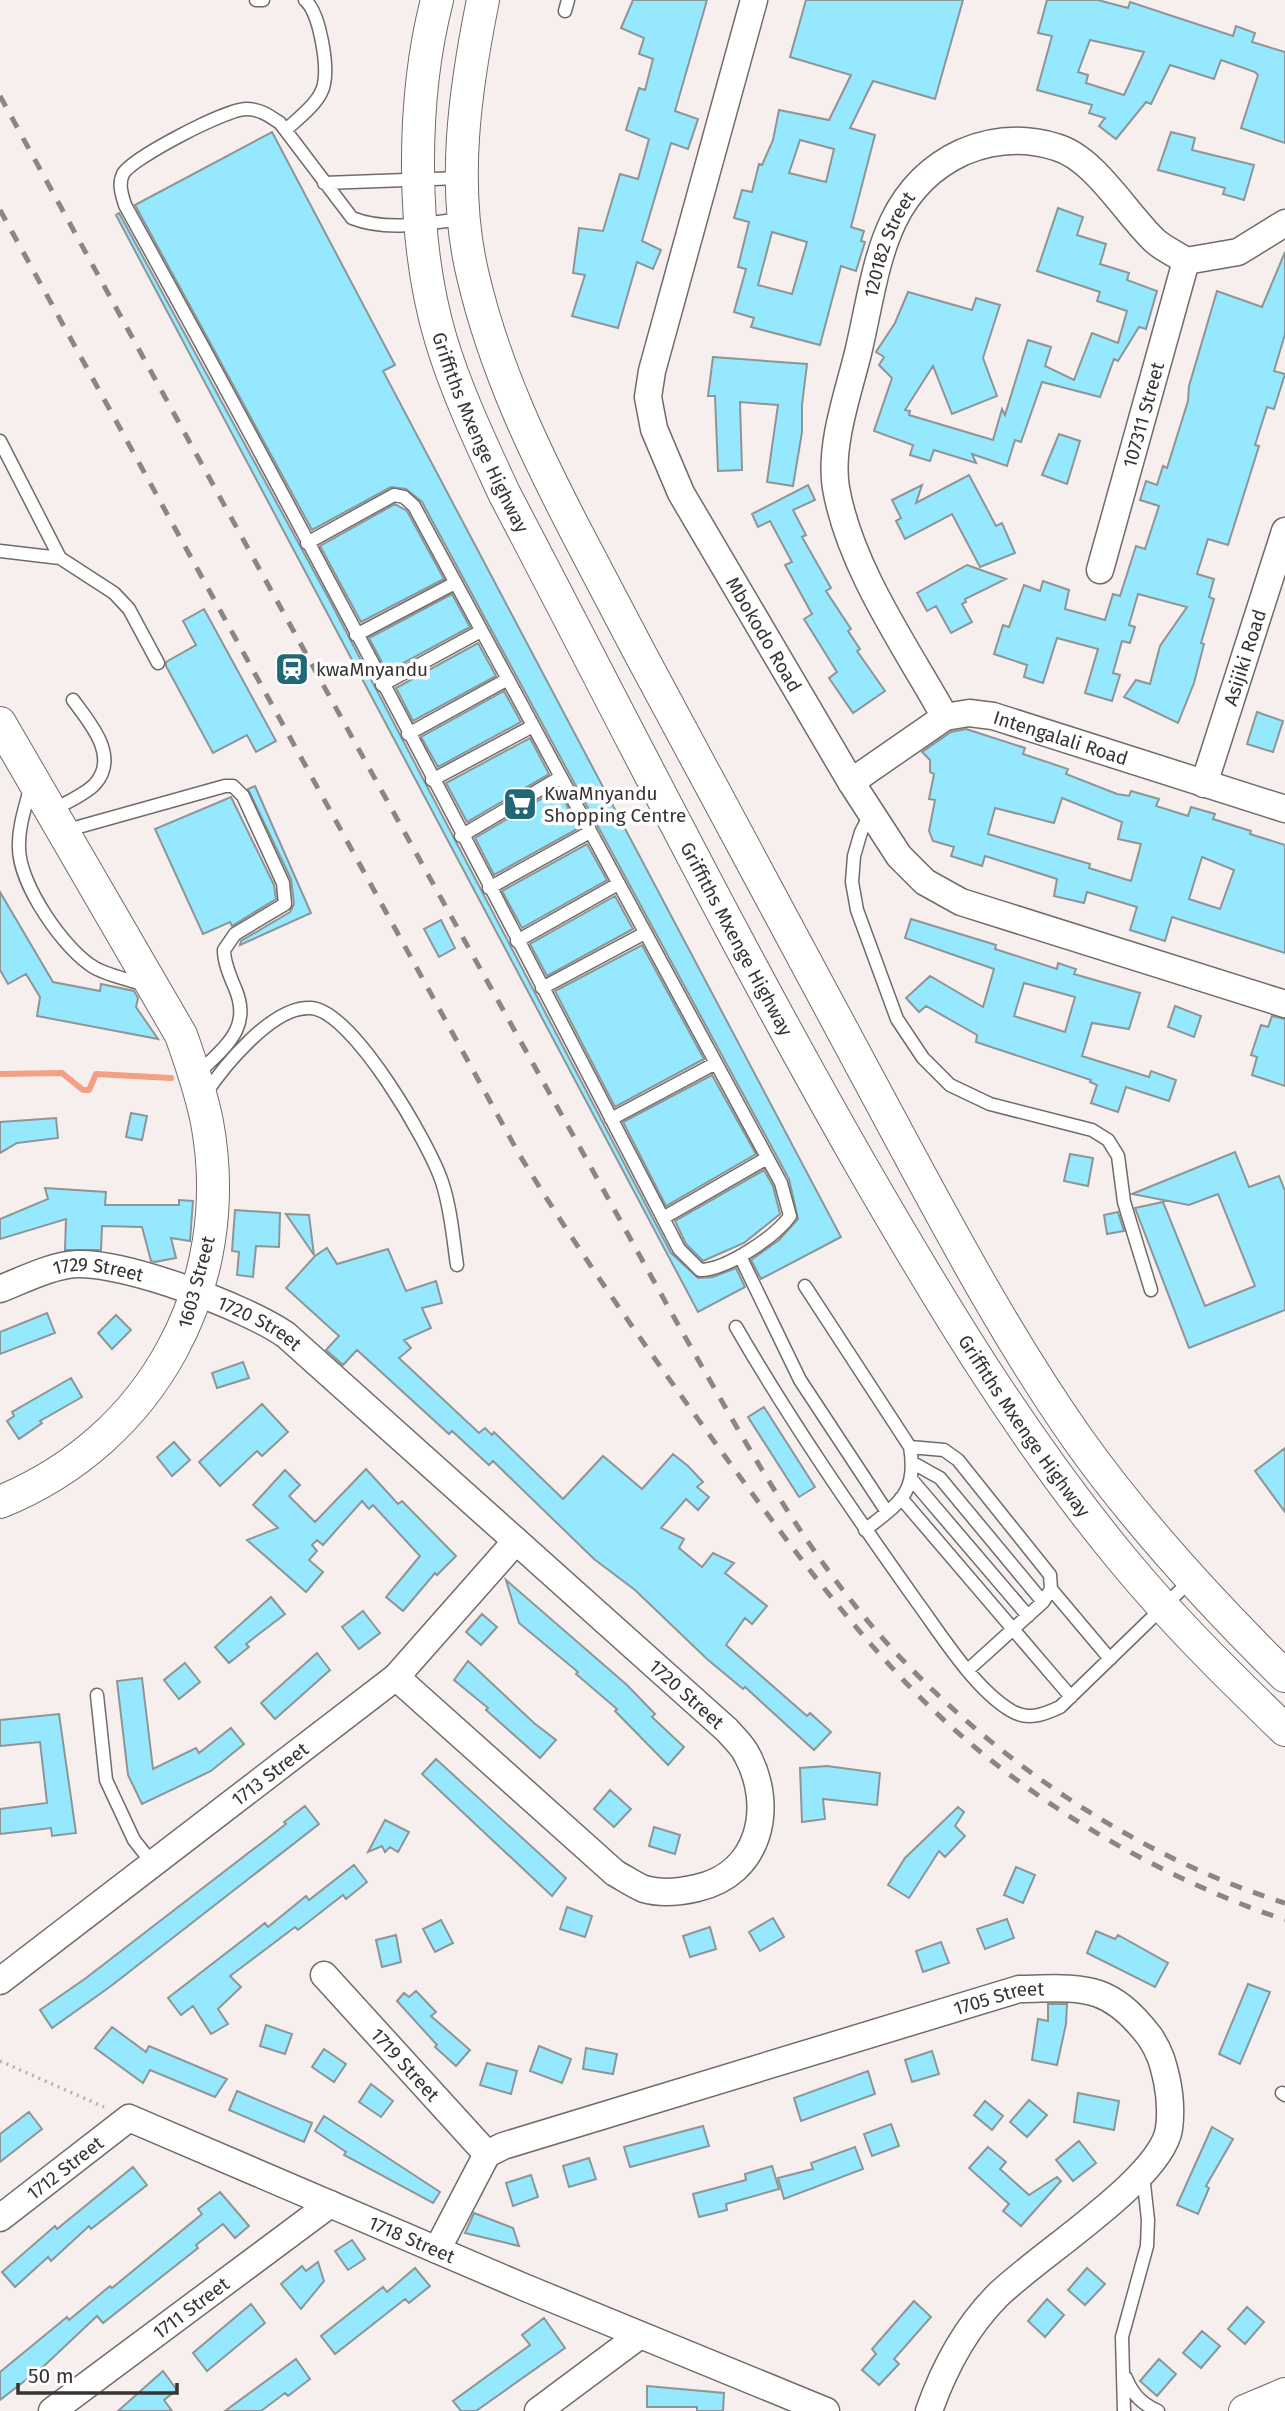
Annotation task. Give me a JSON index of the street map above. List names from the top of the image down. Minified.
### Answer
{"streets":{"street":["120182 Street","107311 Street","Griffiths Mxenge Highway","Mbokodo Road","Asijiki Road","Intengalali Road","1729 Street","1603 Street","1720 Street","1713 Street","1705 Street","1719 Street","1712 Street","1718 Street","1711 Street"]},"crossings":[["120182 Street","107311 Street"],["120182 Street","Intengalali Road"],["Asijiki Road","Intengalali Road"],["1729 Street","1603 Street"],["1729 Street","1720 Street"],["1603 Street","1720 Street"],["1720 Street","1713 Street"],["1705 Street","1719 Street"],["1712 Street","1718 Street"],["1718 Street","1711 Street"]],"places":{"station":["kwaMnyandu"],"supermarket":["KwaMnyandu Shopping Centre"]},"scale_bar":"50 m"}
